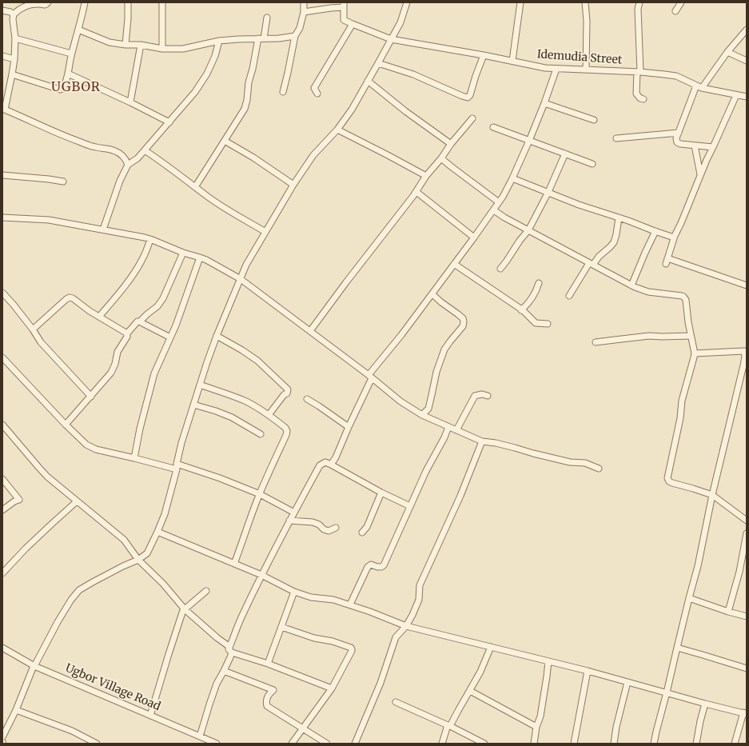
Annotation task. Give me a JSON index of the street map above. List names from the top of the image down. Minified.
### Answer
{"streets":{"street":["Idemudia Street","Ugbor Village Road"]},"districts":["UGBOR"]}
